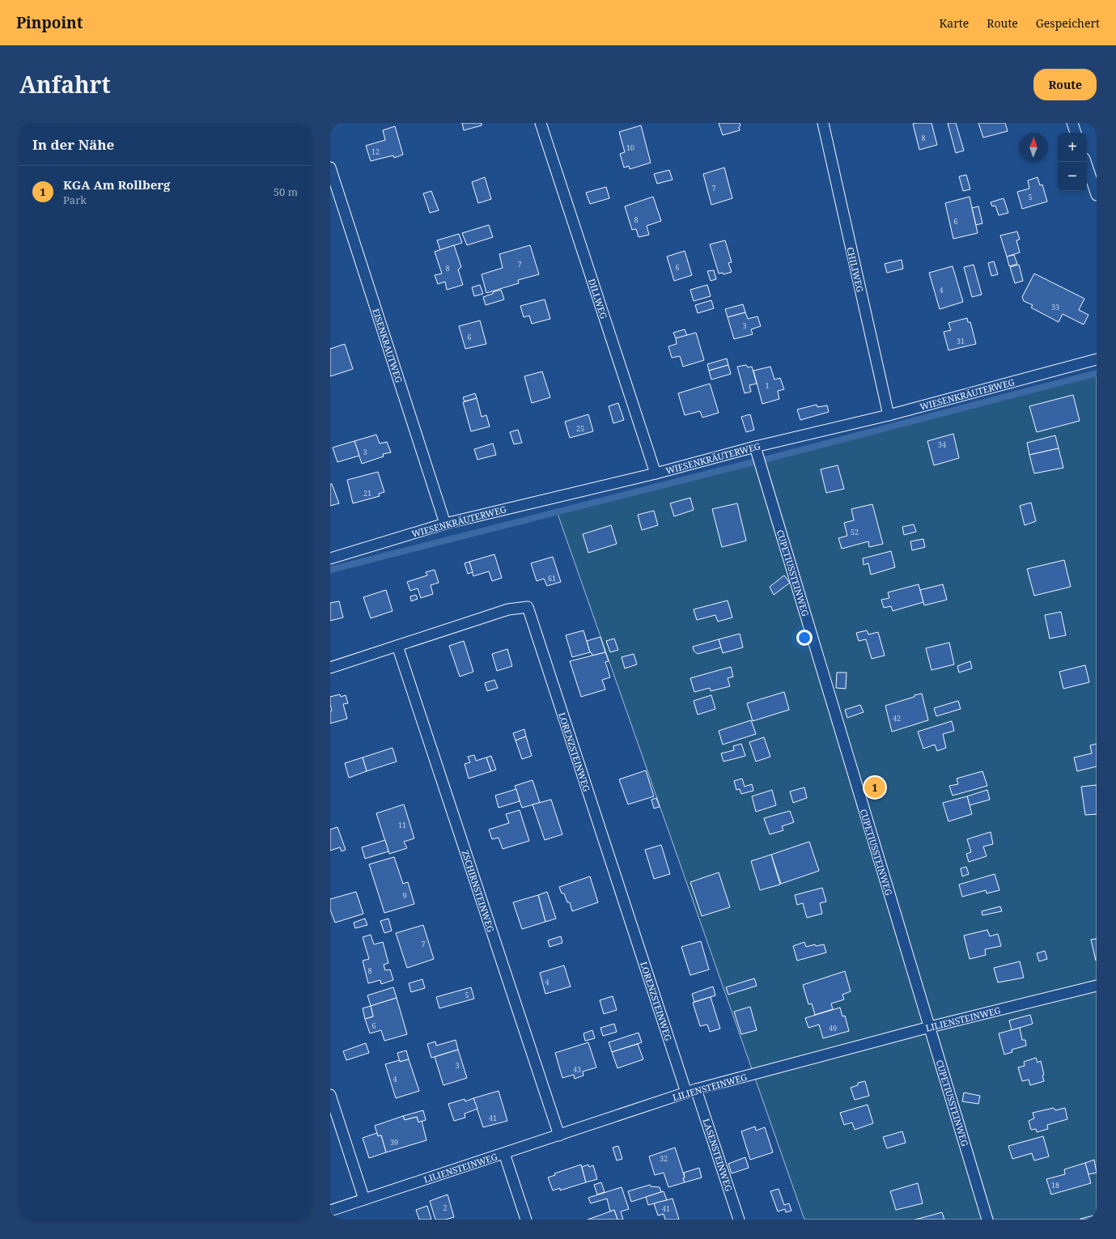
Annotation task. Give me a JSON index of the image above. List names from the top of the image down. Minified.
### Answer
{"streets":{"lane":["CHILIWEG","DILLWEG","EISENKRAUTWEG","WIESENKRÄUTERWEG","CUPETIUSSTEINWEG","LORENZSTEINWEG","ZSCHIRNSTEINWEG","LILIENSTEINWEG","LASENSTEINWEG"]},"crossings":[["CHILIWEG","WIESENKRÄUTERWEG"],["DILLWEG","WIESENKRÄUTERWEG"],["EISENKRAUTWEG","WIESENKRÄUTERWEG"],["WIESENKRÄUTERWEG","CUPETIUSSTEINWEG"],["CUPETIUSSTEINWEG","LILIENSTEINWEG"],["LORENZSTEINWEG","ZSCHIRNSTEINWEG"],["LORENZSTEINWEG","LILIENSTEINWEG"],["LORENZSTEINWEG","LASENSTEINWEG"],["ZSCHIRNSTEINWEG","LILIENSTEINWEG"],["LILIENSTEINWEG","LASENSTEINWEG"]],"house_numbers":["8","10","12","7","5","8","6","7","6","8","4","33","3","6","31","1","25","34","3","21","52","61","42","11","9","7","8","4","5","6","49","3","43","4","41","39","32","18","2","41"],"north":"top","page":{"header":"Pinpoint","nav":["Karte","Route","Gespeichert"],"title":"Anfahrt","buttons":"Route","heading":"In der Nähe","map_buttons":["+","−"],"list":[{"mark":"1","name":"KGA Am Rollberg","note":"Park","value":"50 m"}],"pins":"1"}}
